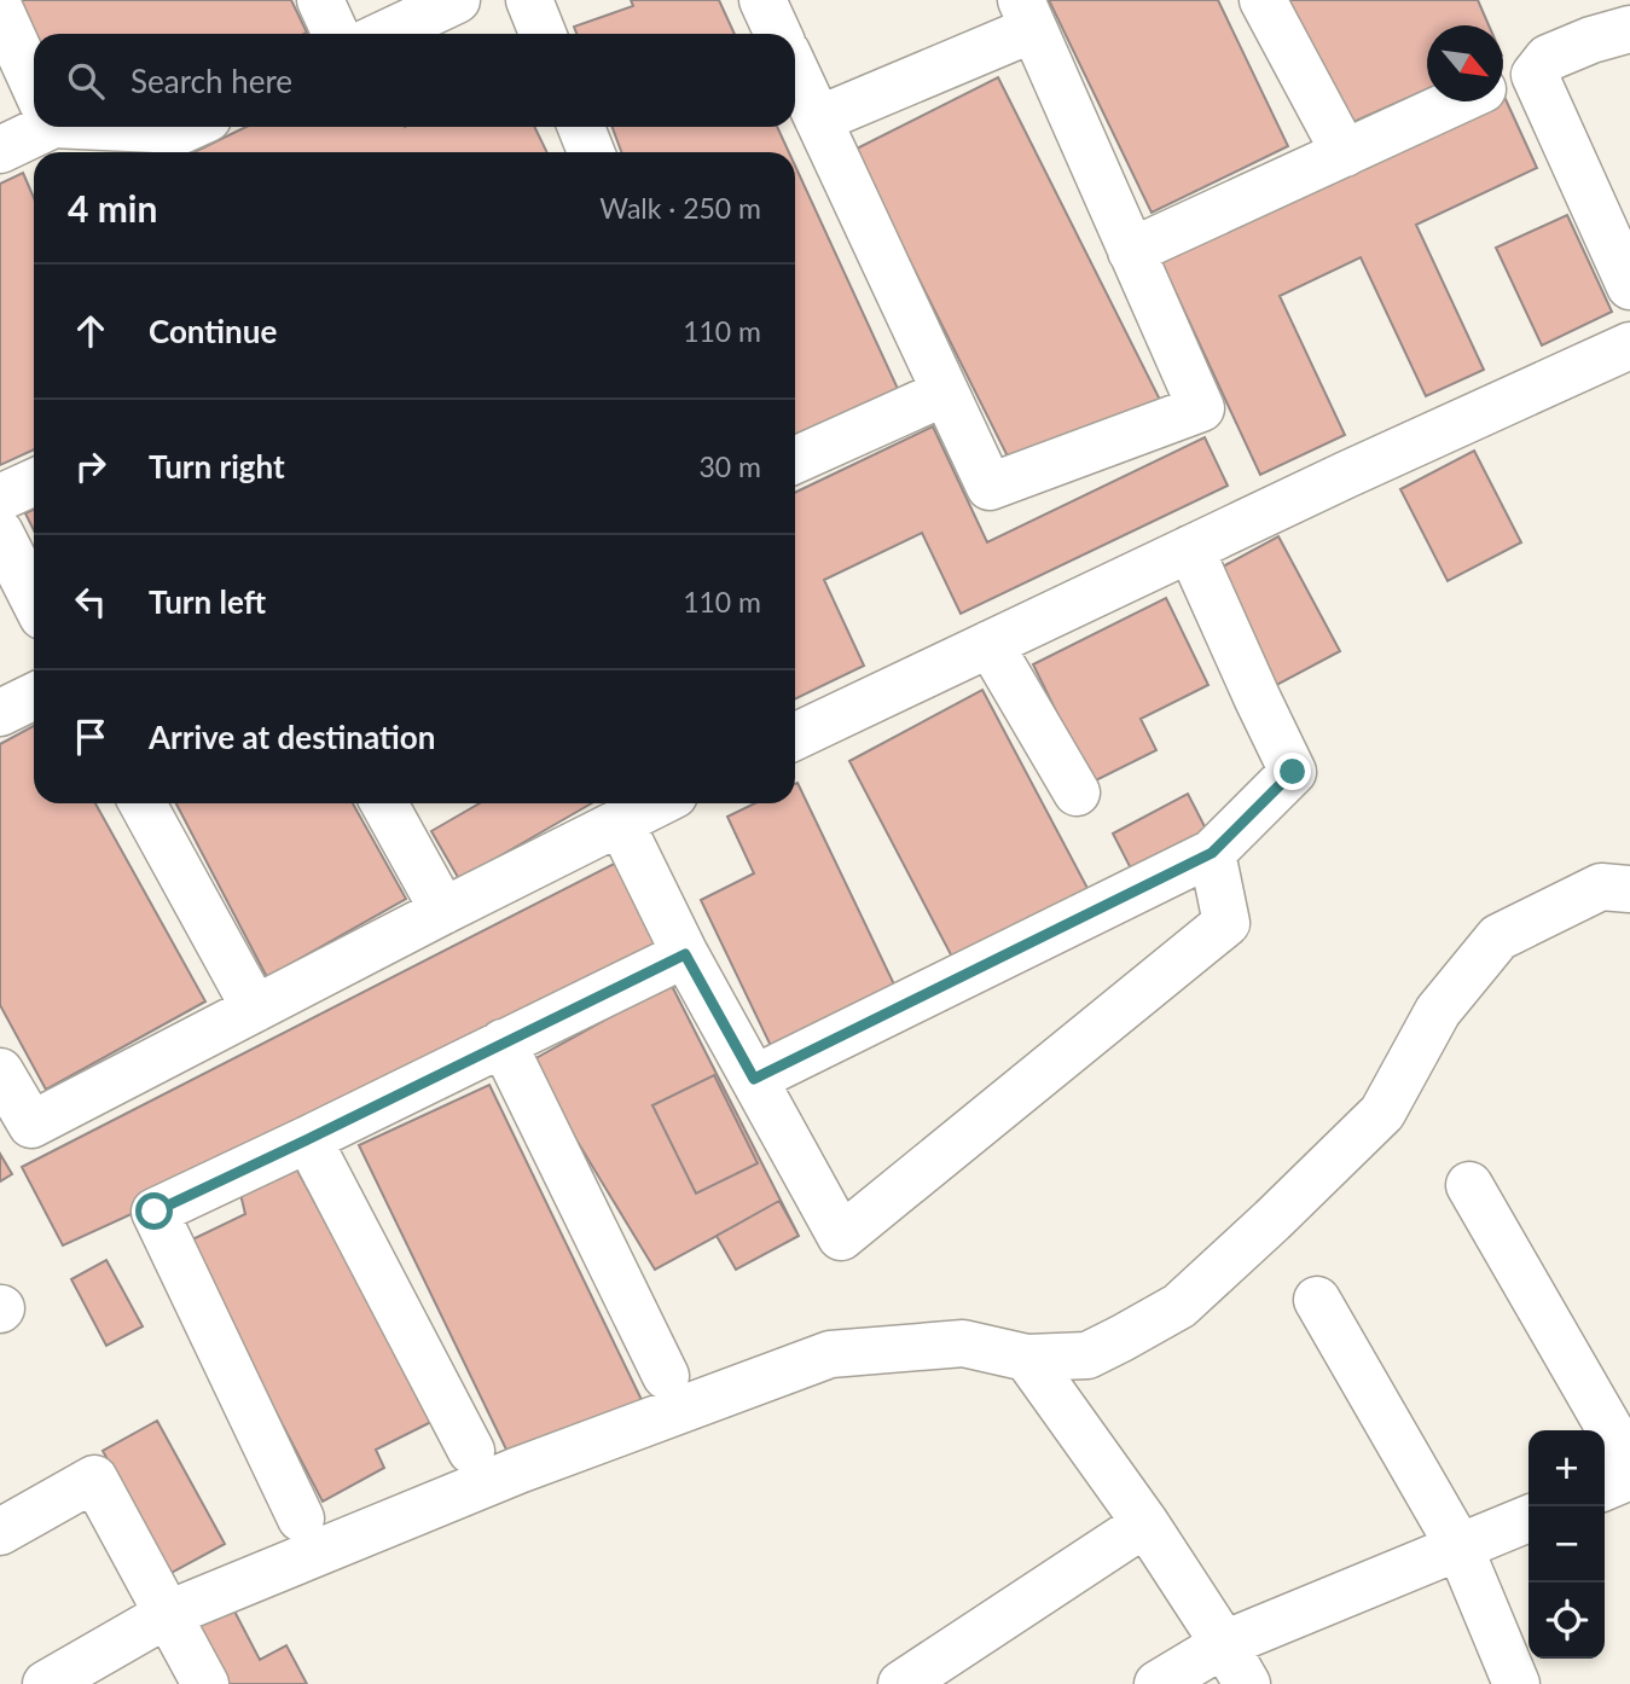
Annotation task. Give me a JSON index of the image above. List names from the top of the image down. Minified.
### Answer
{"north":"bottom right","page":{"search":"Search here","heading":["4 min","Walk · 250 m"],"list":[["Continue","110 m"],["Turn right","30 m"],["Turn left","110 m"],"Arrive at destination"],"map_buttons":["+","−"]}}
